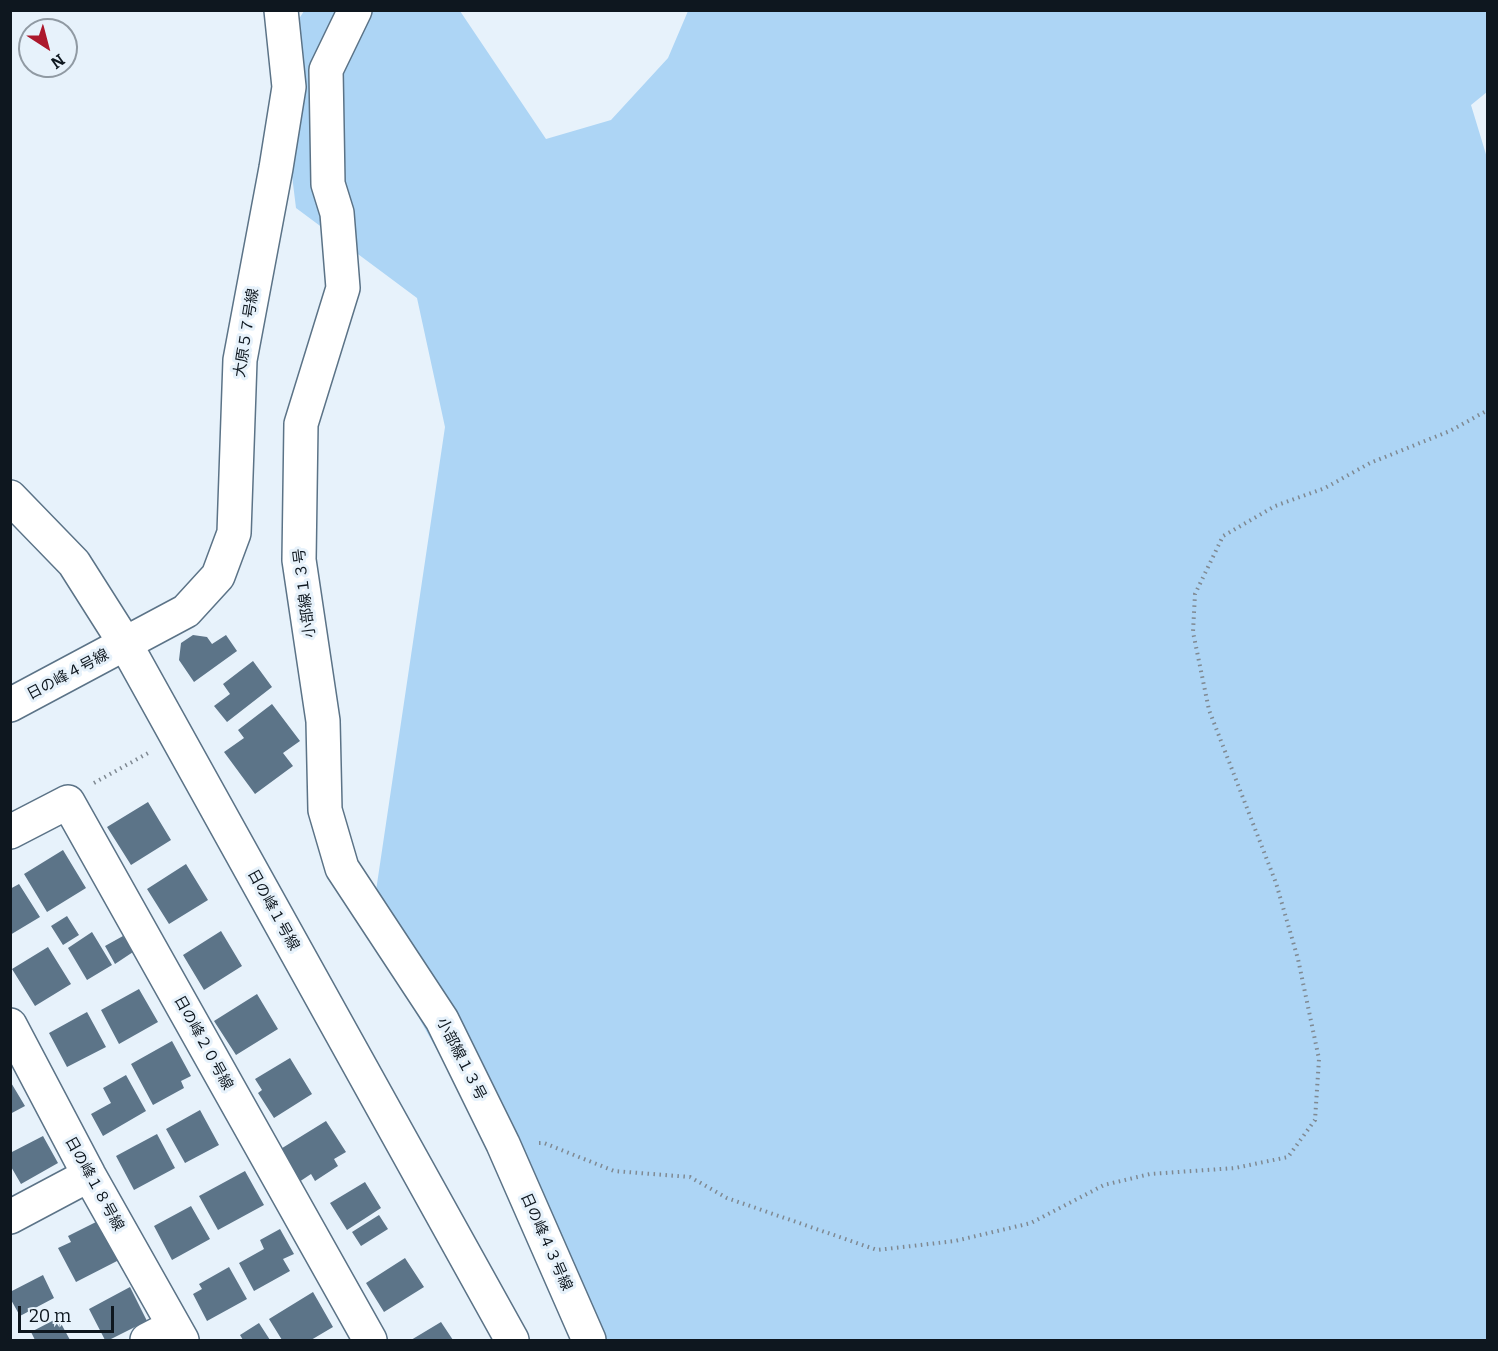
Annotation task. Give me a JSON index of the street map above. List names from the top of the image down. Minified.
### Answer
{"streets":{"street":["大原５７号線","小部線１３号","日の峰４号線","日の峰１号線","日の峰２０号線","日の峰１８号線","日の峰４３号線"]},"crossings":[["大原５７号線","日の峰４号線"],["大原５７号線","日の峰１号線"],["小部線１３号","日の峰４３号線"],["日の峰４号線","日の峰１号線"]],"scale_bar":"20 m","north":"bottom right"}
